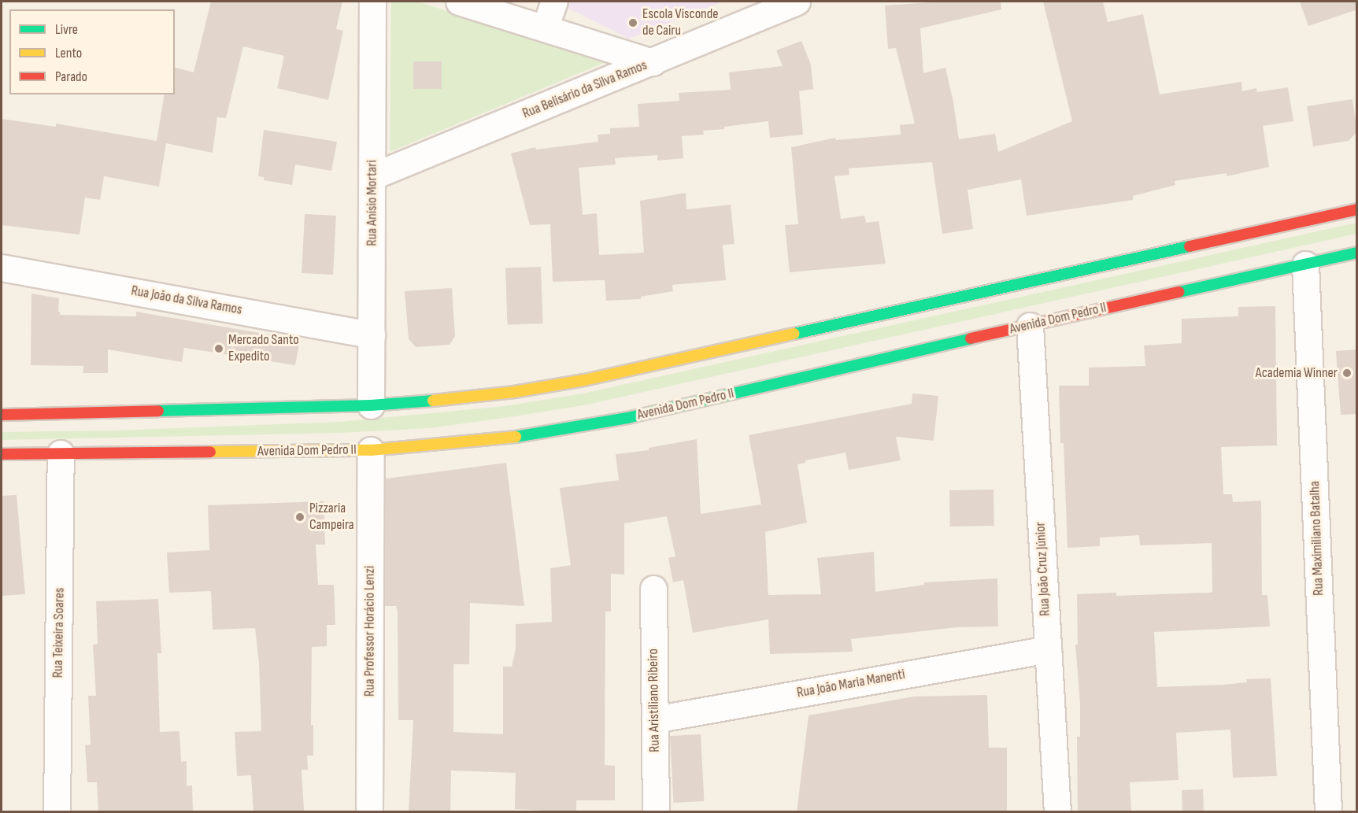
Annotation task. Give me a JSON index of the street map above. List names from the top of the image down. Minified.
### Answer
{"streets":{"main road":["Avenida Dom Pedro II"],"street":["Rua Belisário da Silva Ramos","Rua Anísio Mortari","Rua João da Silva Ramos","Rua Maximiliano Batalha","Rua João Cruz Júnior","Rua Professor Horácio Lenzi","Rua Teixeira Soares","Rua João Maria Manenti","Rua Aristiliano Ribeiro"]},"crossings":[["Rua Belisário da Silva Ramos","Rua Anísio Mortari"],["Rua Anísio Mortari","Rua João da Silva Ramos"],["Avenida Dom Pedro II","Rua Maximiliano Batalha"],["Avenida Dom Pedro II","Rua João Cruz Júnior"],["Avenida Dom Pedro II","Rua Professor Horácio Lenzi"],["Avenida Dom Pedro II","Rua Teixeira Soares"],["Rua João Cruz Júnior","Rua João Maria Manenti"],["Rua João Maria Manenti","Rua Aristiliano Ribeiro"]],"places":["Escola Visconde de Cairu","Mercado Santo Expedito","Academia Winner","Pizzaria Campeira"],"legend":["Livre","Lento","Parado"]}
